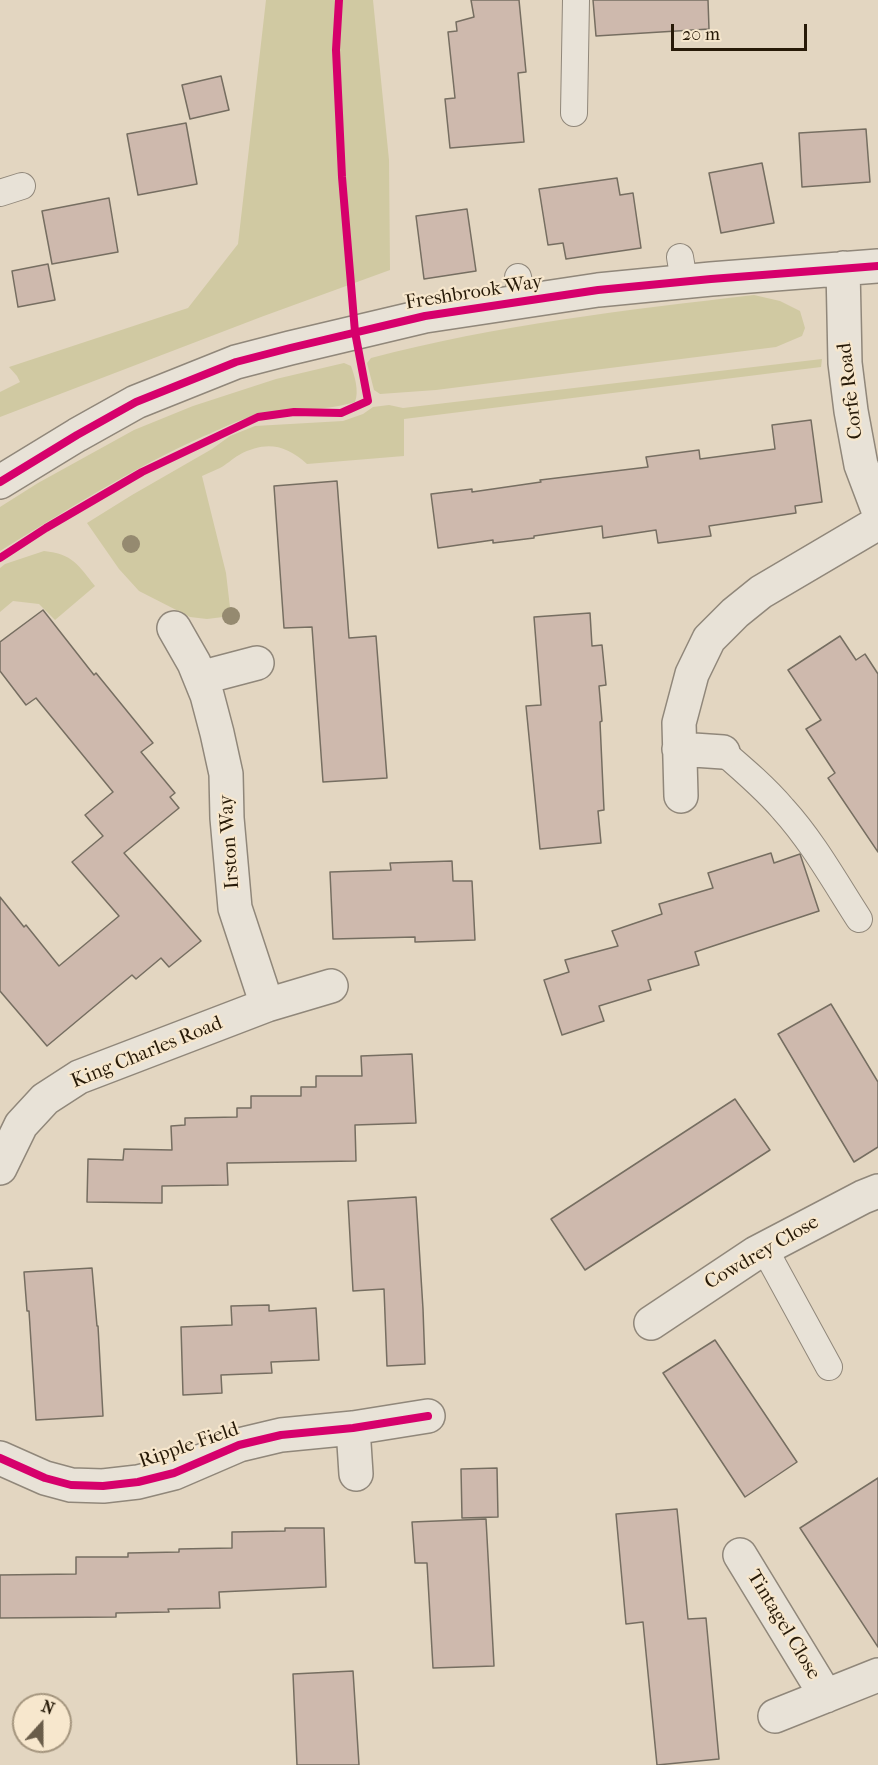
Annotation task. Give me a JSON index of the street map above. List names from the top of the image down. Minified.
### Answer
{"streets":{"street":["Freshbrook Way","Corfe Road","Irston Way","King Charles Road","Cowdrey Close","Ripple Field","Tintagel Close"]},"crossings":[["Freshbrook Way","Corfe Road"],["Irston Way","King Charles Road"]],"scale_bar":"20 m","north":"top"}
